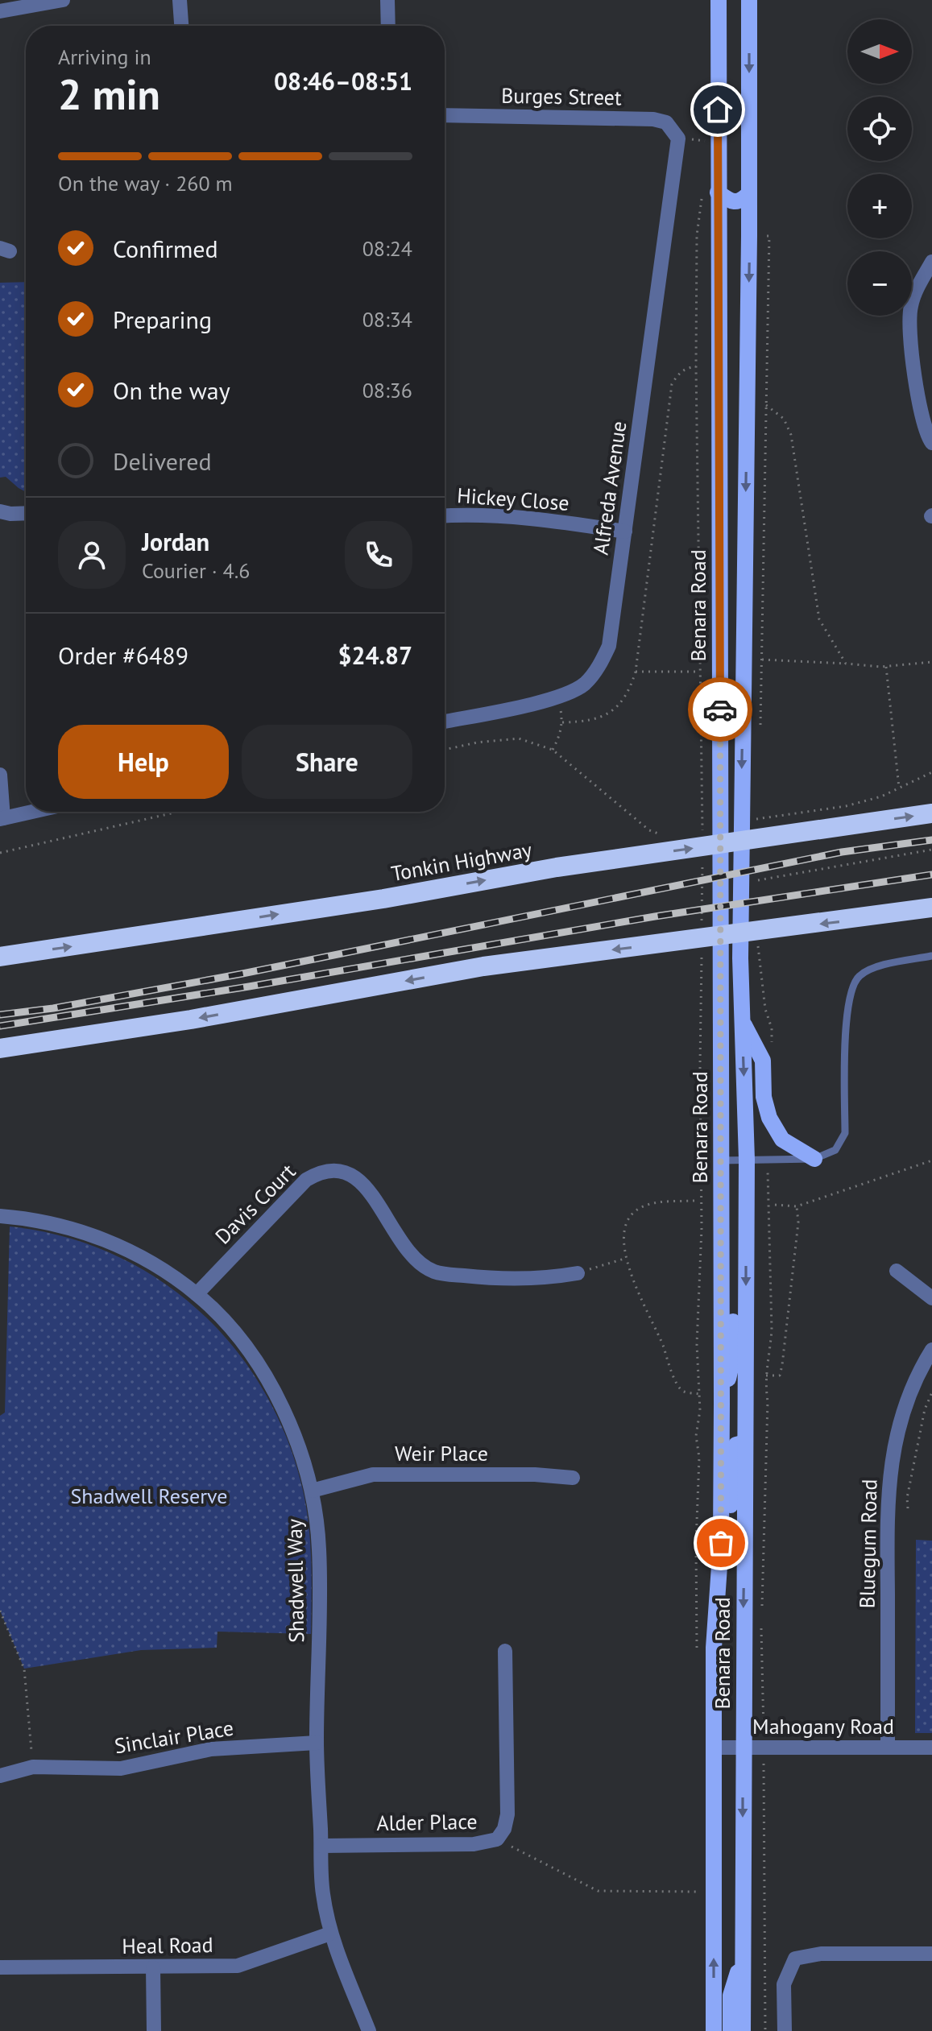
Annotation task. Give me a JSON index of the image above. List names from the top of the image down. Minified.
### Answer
{"streets":{"highway":["Tonkin Highway"],"main road":["Benara Road"],"street":["Burges Street","Alfreda Avenue","Hickey Close","Davis Court","Weir Place","Bluegum Road","Shadwell Way","Mahogany Road","Sinclair Place","Alder Place","Heal Road"]},"crossings":[["Burges Street","Alfreda Avenue"],["Alfreda Avenue","Hickey Close"],["Benara Road","Mahogany Road"],["Davis Court","Shadwell Way"],["Weir Place","Shadwell Way"],["Bluegum Road","Mahogany Road"],["Shadwell Way","Sinclair Place"],["Shadwell Way","Alder Place"],["Shadwell Way","Heal Road"]],"parks":["Shadwell Reserve"],"north":"right","page":{"map_buttons":["+","−"],"heading":["2 min","Arriving in","08:46–08:51"],"panel":["Jordan","Courier · 4.6","Order #6489","$24.87"],"bar":"On the way · 260 m","list":[["Confirmed","08:24"],["Preparing","08:34"],["On the way","08:36"],"Delivered"],"buttons":["Help","Share"]}}
